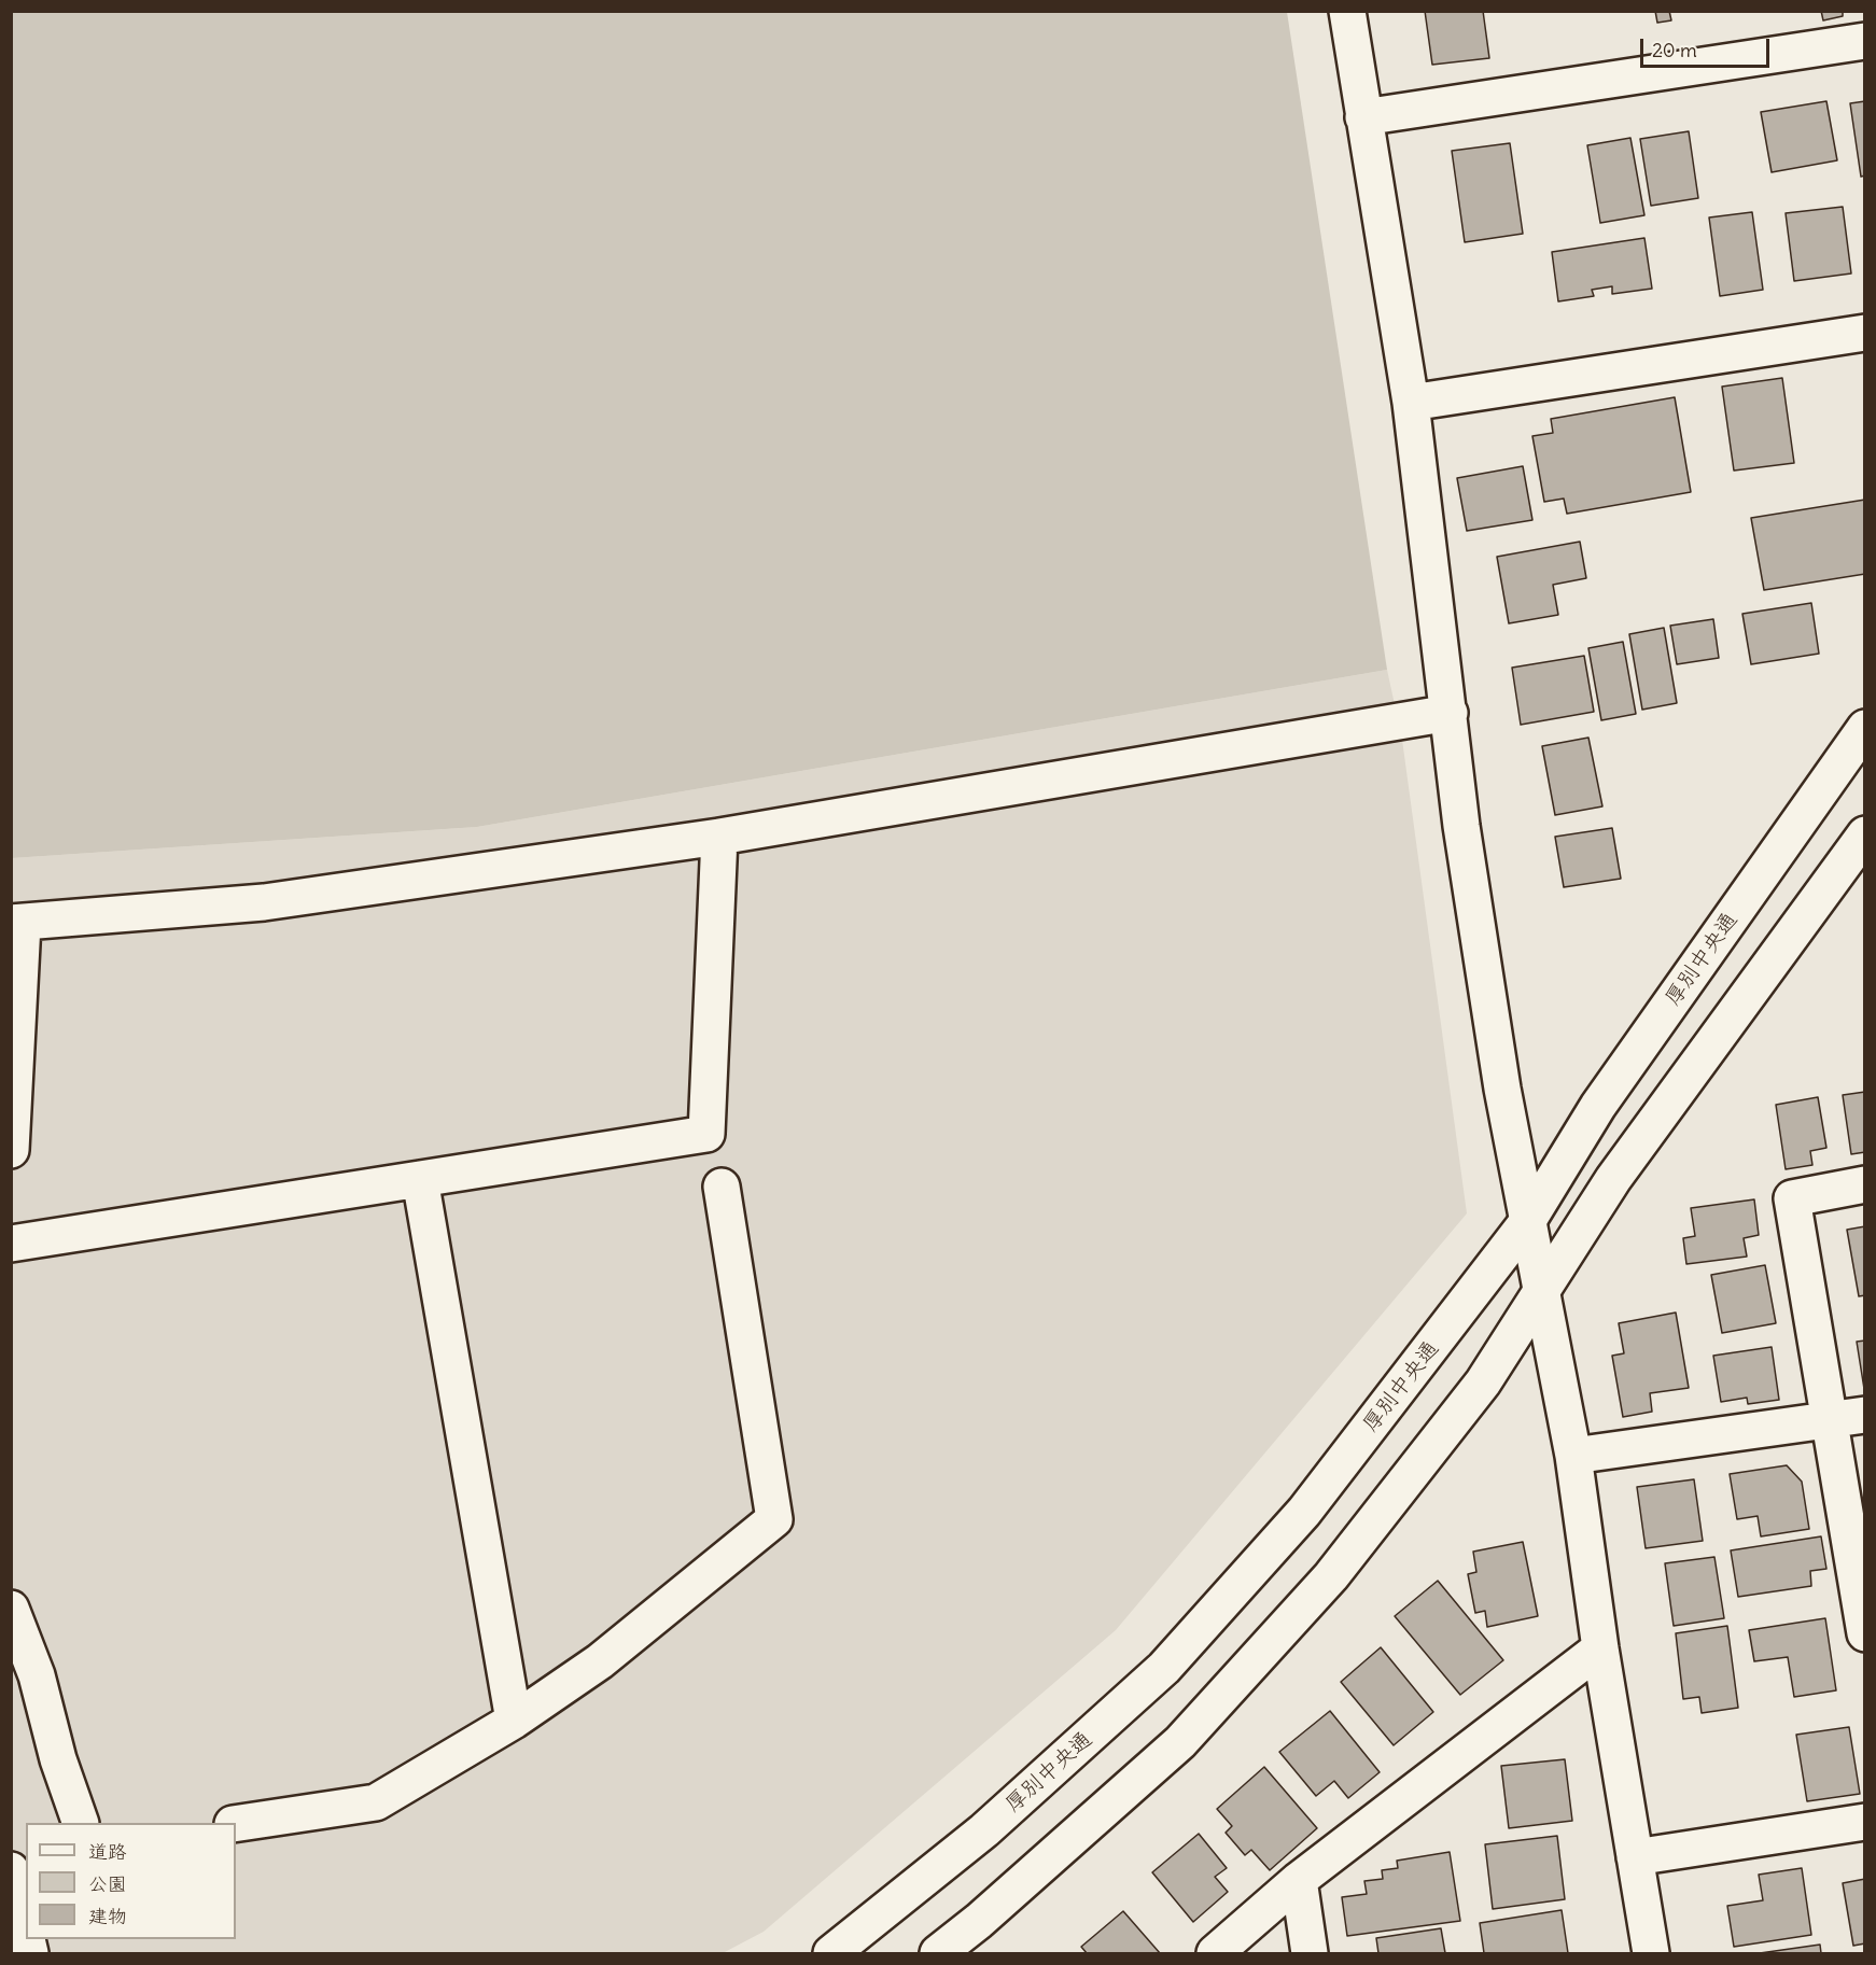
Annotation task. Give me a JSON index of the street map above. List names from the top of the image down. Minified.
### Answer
{"streets":{"street":["厚別中央通"]},"legend":["道路","公園","建物"],"scale_bar":"20 m"}
